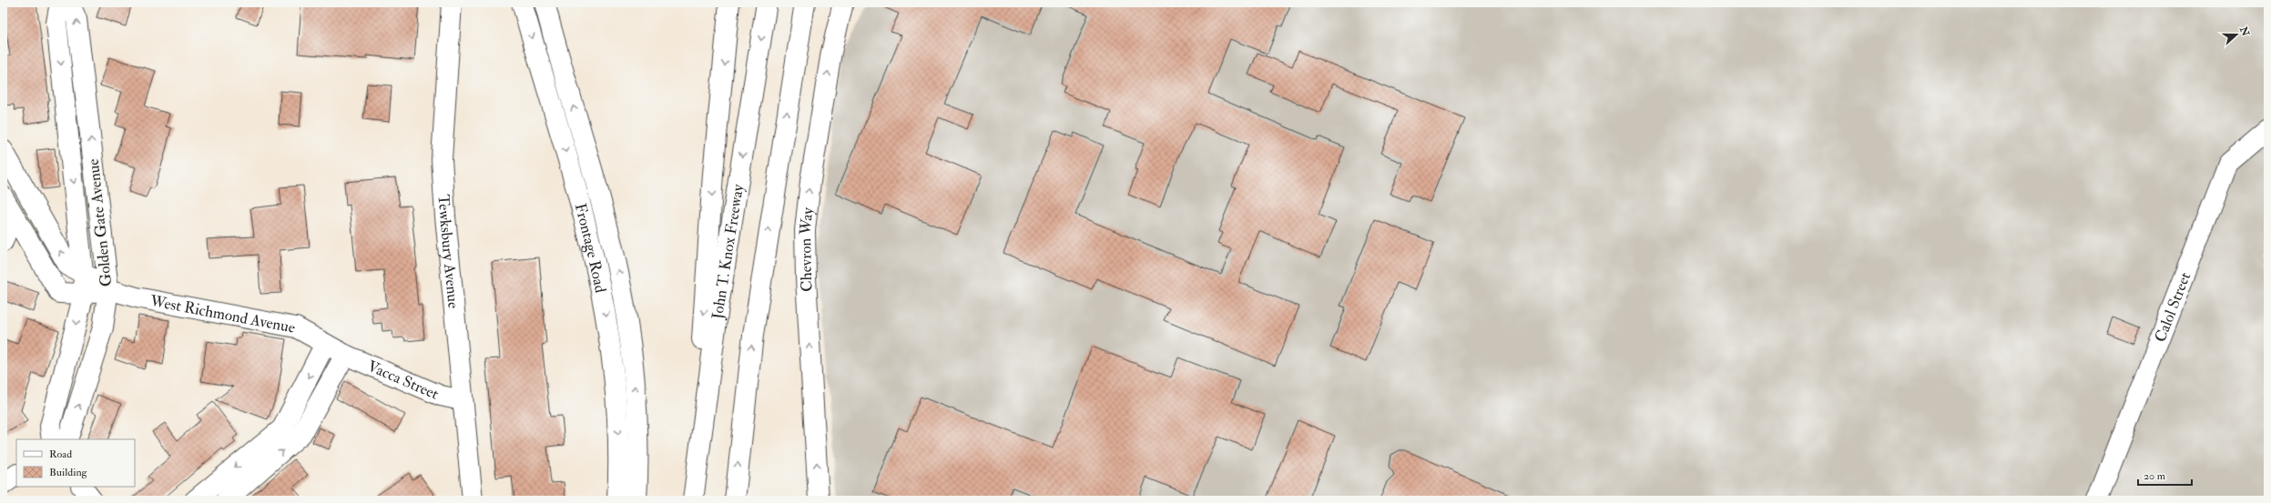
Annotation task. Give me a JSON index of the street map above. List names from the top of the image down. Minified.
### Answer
{"streets":{"main road":["Golden Gate Avenue","Frontage Road","Chevron Way","John T. Knox Freeway","Tewksbury Avenue","Calol Street","West Richmond Avenue","Vacca Street"]},"crossings":[["Golden Gate Avenue","West Richmond Avenue"],["Tewksbury Avenue","Vacca Street"],["West Richmond Avenue","Vacca Street"]],"legend":["Road","Building"],"scale_bar":"20 m","north":"right"}
